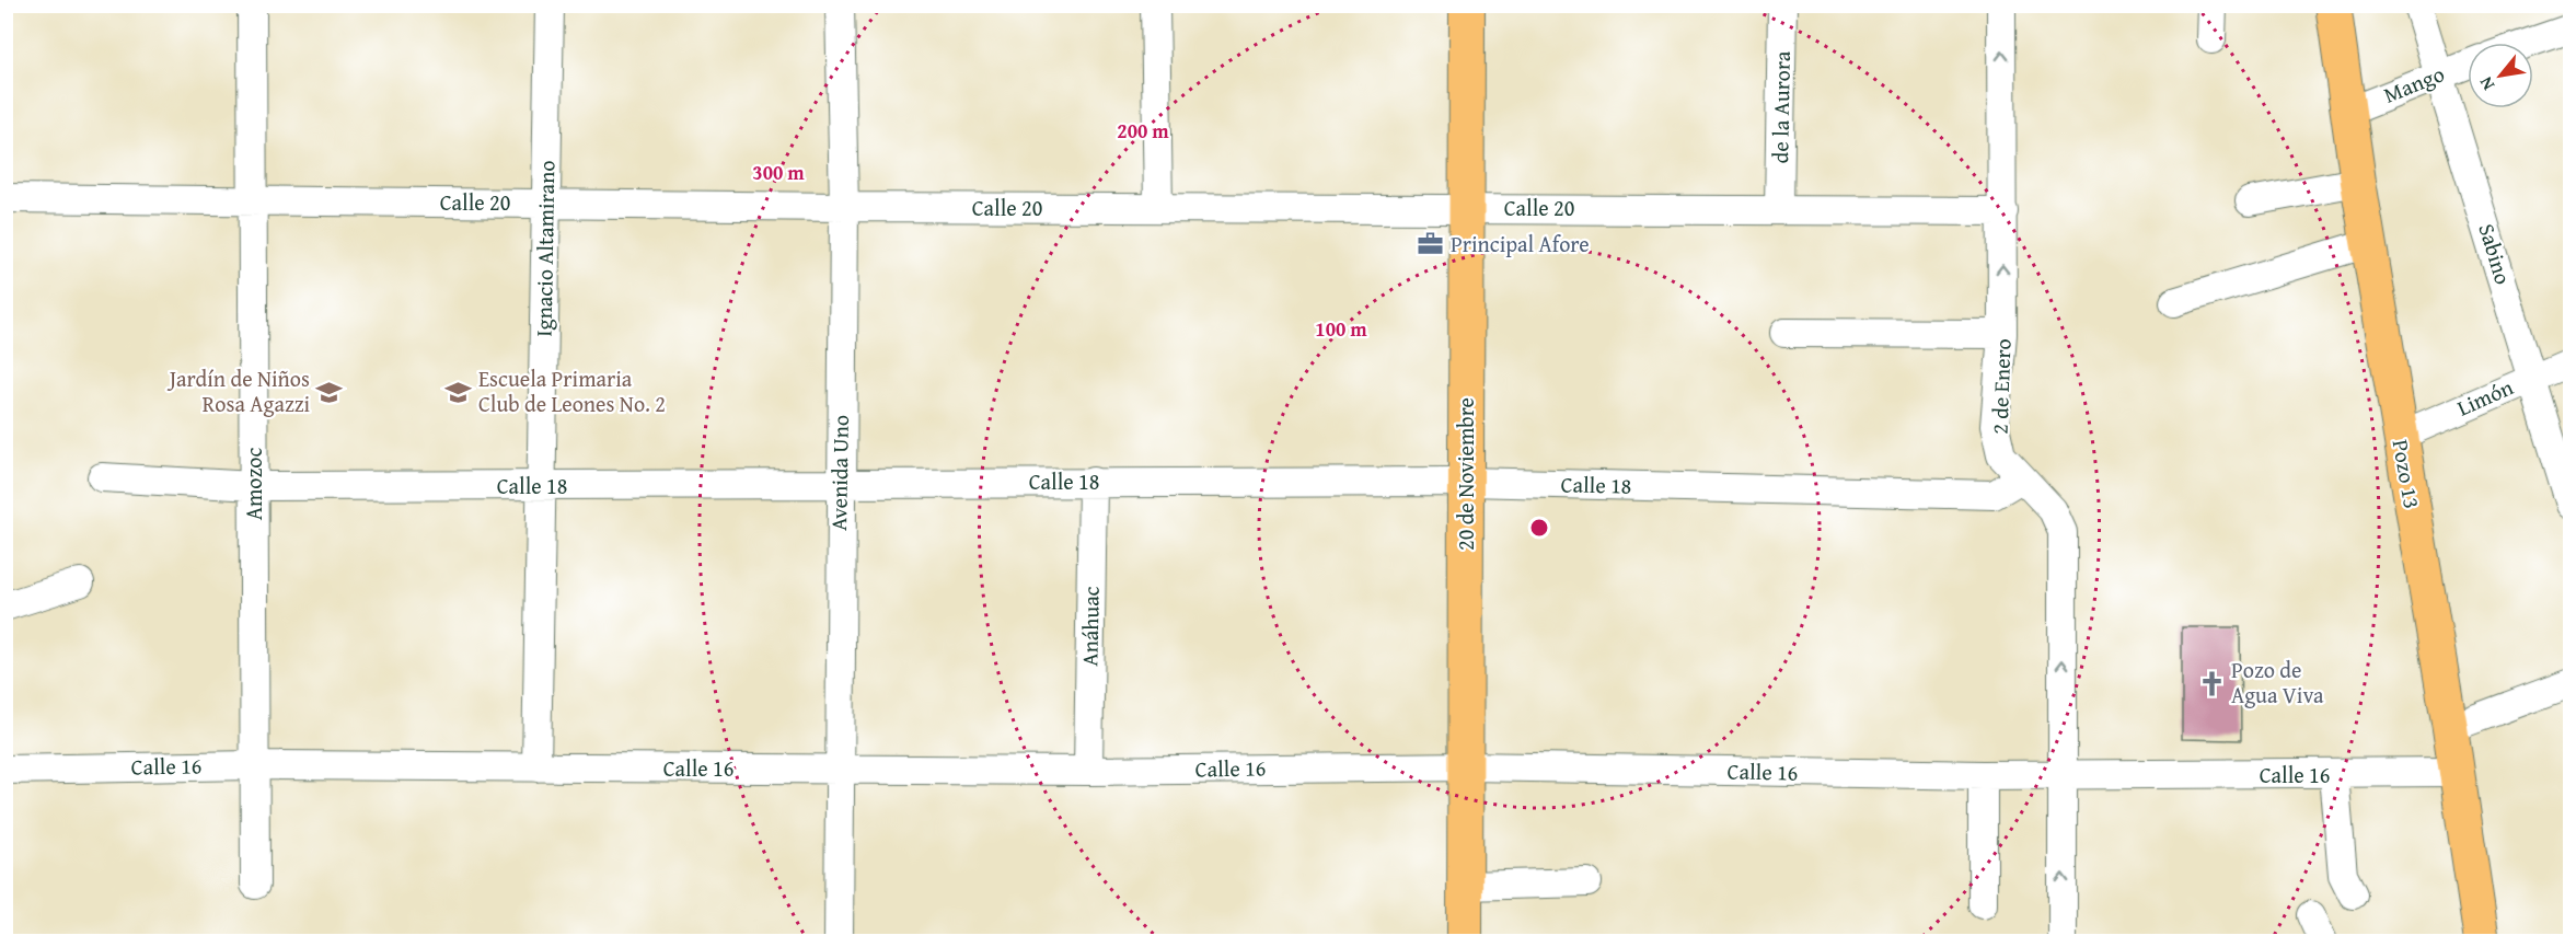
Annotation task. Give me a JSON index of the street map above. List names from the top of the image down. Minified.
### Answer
{"streets":{"main road":["20 de Noviembre","Pozo 13"],"street":["Mango","de la Aurora","Calle 20","Ignacio Altamirano","Sabino","2 de Enero","Limón","Avenida Uno","Calle 18","Amozoc","Anáhuac","Calle 16"]},"crossings":[["Mango","Sabino"],["Mango","Pozo 13"],["de la Aurora","Calle 20"],["Calle 20","Ignacio Altamirano"],["Calle 20","2 de Enero"],["Calle 20","Avenida Uno"],["Calle 20","20 de Noviembre"],["Calle 20","Amozoc"],["Ignacio Altamirano","Calle 18"],["Ignacio Altamirano","Calle 16"],["Sabino","Limón"],["2 de Enero","Calle 18"],["2 de Enero","Calle 16"],["Limón","Pozo 13"],["Avenida Uno","Calle 18"],["Avenida Uno","Calle 16"],["20 de Noviembre","Calle 18"],["20 de Noviembre","Calle 16"],["Pozo 13","Calle 16"],["Calle 18","Amozoc"],["Calle 18","Anáhuac"],["Amozoc","Calle 16"],["Anáhuac","Calle 16"]],"one_way":["2 de Enero"],"places":{"office":["Principal Afore"],"school or university":["Jardín de Niños Rosa Agazzi","Escuela Primaria Club de Leones No. 2"],"church":["Pozo de Agua Viva"]},"north":"bottom left","rings":["200 m","300 m","100 m"]}
